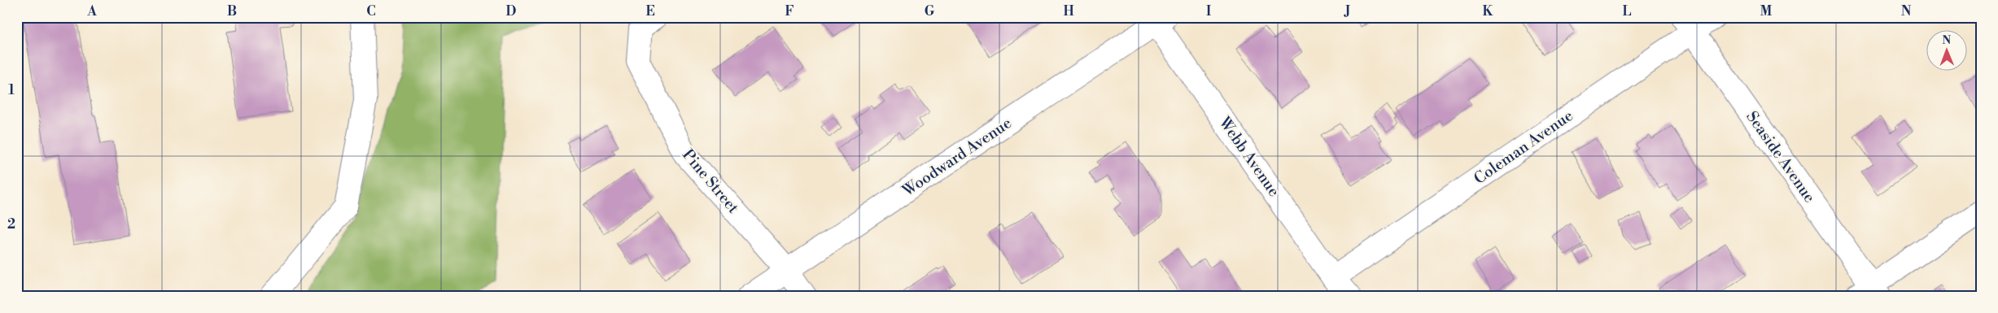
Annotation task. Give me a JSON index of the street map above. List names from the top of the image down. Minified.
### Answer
{"streets":{"street":["Coleman Avenue","Woodward Avenue","Webb Avenue","Seaside Avenue","Pine Street"]},"crossings":[["Coleman Avenue","Webb Avenue"],["Coleman Avenue","Seaside Avenue"],["Woodward Avenue","Webb Avenue"],["Woodward Avenue","Pine Street"]],"north":"top","grid":{"columns":["A","B","C","D","E","F","G","H","I","J","K","L","M","N"],"rows":["1","2"]}}
